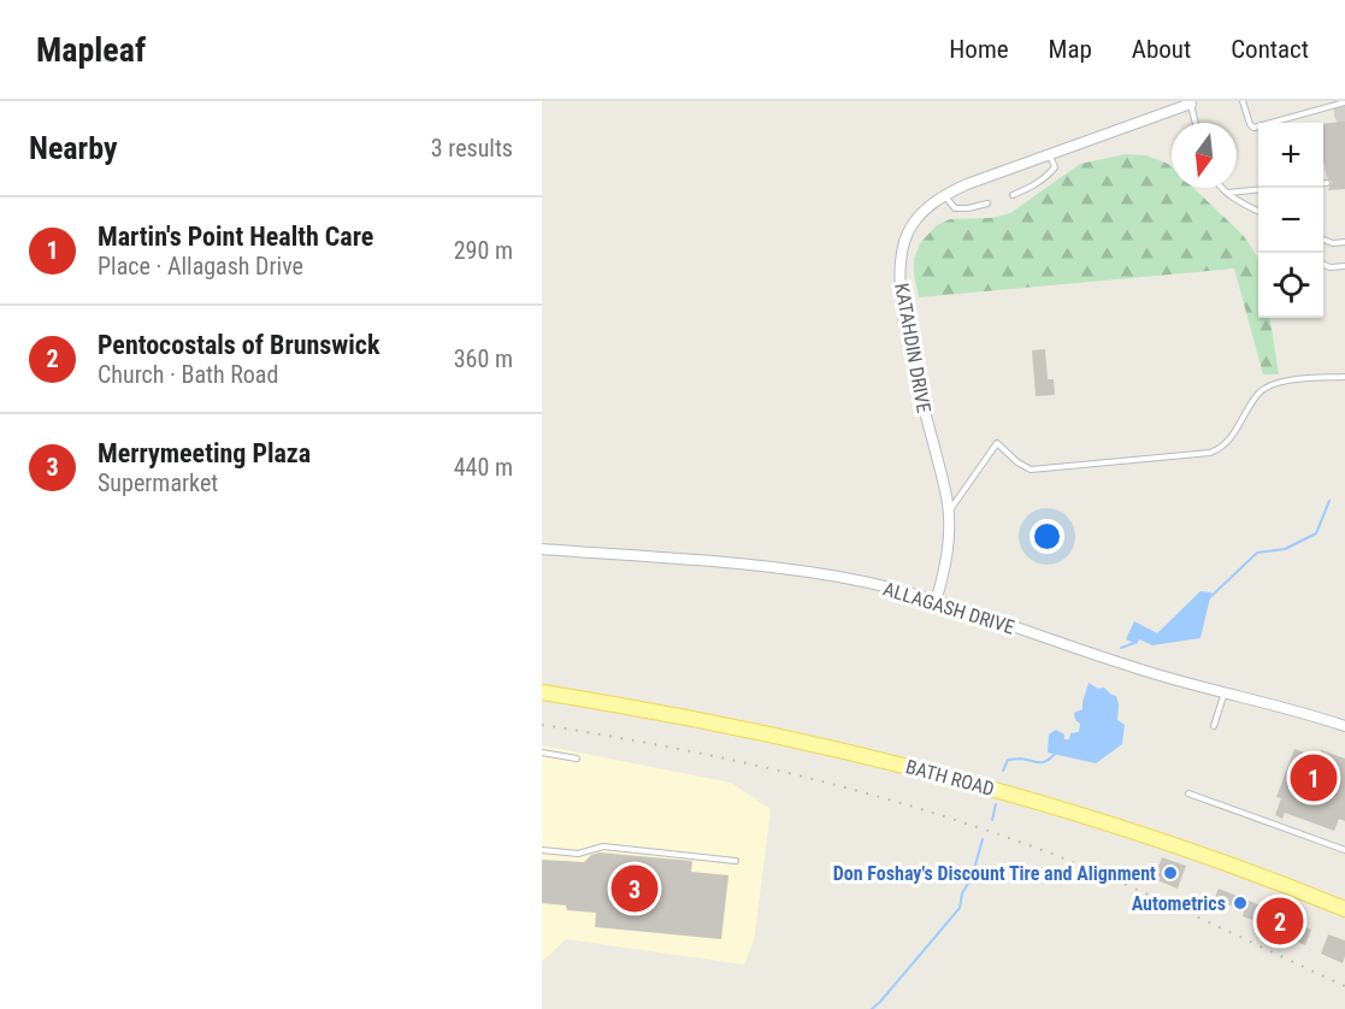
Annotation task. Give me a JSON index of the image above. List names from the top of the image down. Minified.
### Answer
{"streets":{"main road":["BATH ROAD"],"street":["KATAHDIN DRIVE","ALLAGASH DRIVE"]},"crossings":[["KATAHDIN DRIVE","ALLAGASH DRIVE"]],"places":["Don Foshay's Discount Tire and Alignment","Autometrics"],"north":"bottom","page":{"header":"Mapleaf","nav":["Home","Map","About","Contact"],"heading":["Nearby","3 results"],"map_buttons":["+","−"],"list":[{"mark":"1","name":"Martin's Point Health Care","note":"Place · Allagash Drive","value":"290 m"},{"mark":"2","name":"Pentocostals of Brunswick","note":"Church · Bath Road","value":"360 m"},{"mark":"3","name":"Merrymeeting Plaza","note":"Supermarket","value":"440 m"}],"pins":["1","3","2"]}}
